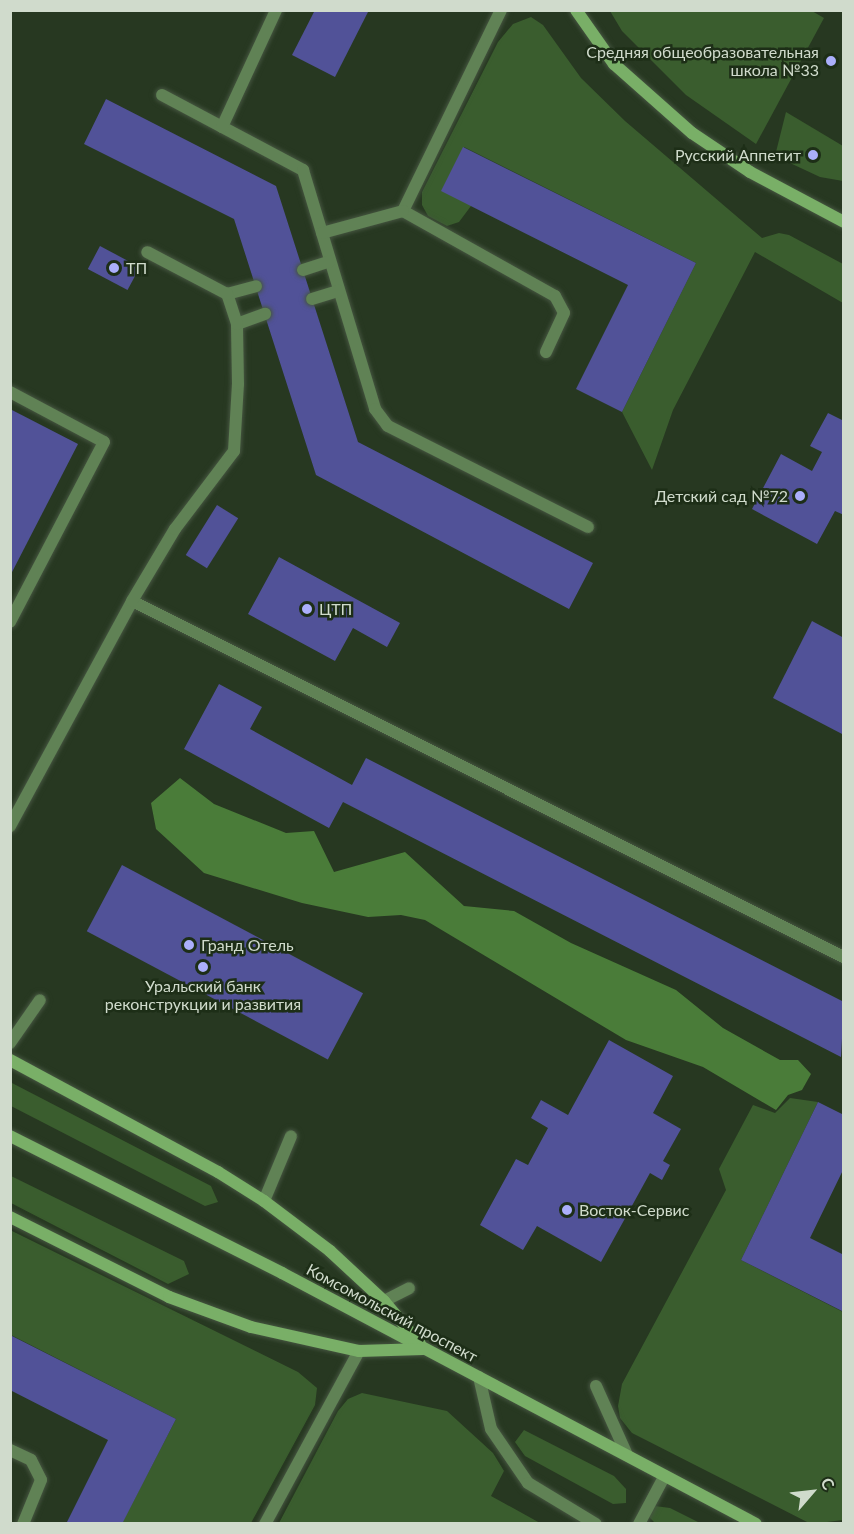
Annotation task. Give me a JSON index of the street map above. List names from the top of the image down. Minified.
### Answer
{"streets":{"main road":["Комсомольский проспект"]},"places":["Средняя общеобразовательная школа №33","Русский Аппетит","ТП","Детский сад №72","ЦТП","Гранд Отель","Уральский банк реконструкции и развития","Восток-Сервис"],"north":"top right"}
